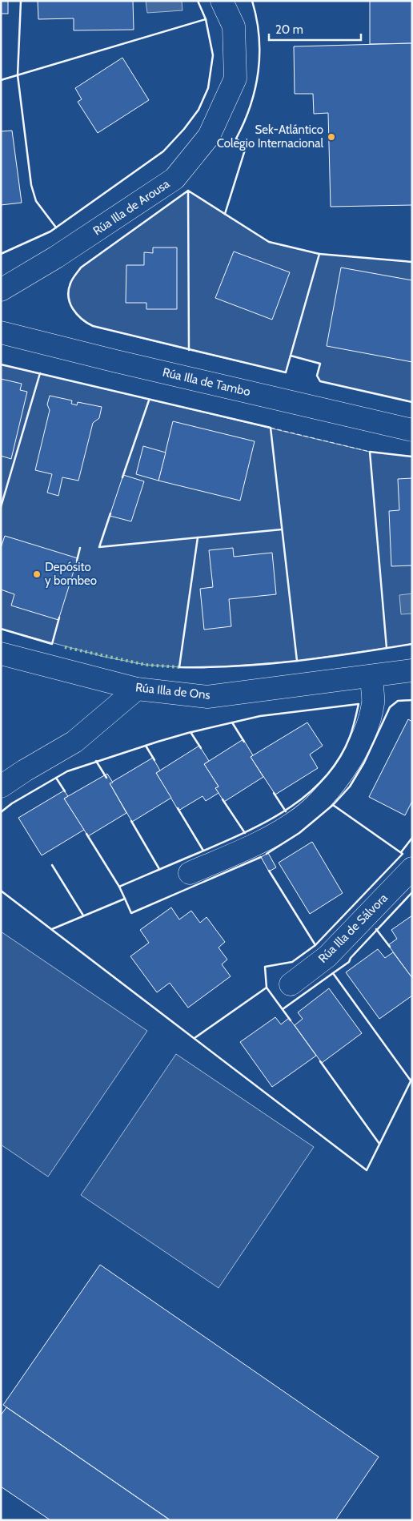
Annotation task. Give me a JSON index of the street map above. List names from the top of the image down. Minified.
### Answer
{"streets":{"street":["Rúa Illa de Arousa","Rúa Illa de Tambo","Rúa Illa de Ons","Rúa Illa de Sálvora"]},"places":["Sek-Atlántico Colegio Internacional","Depósito y bombeo"],"scale_bar":"20 m"}
